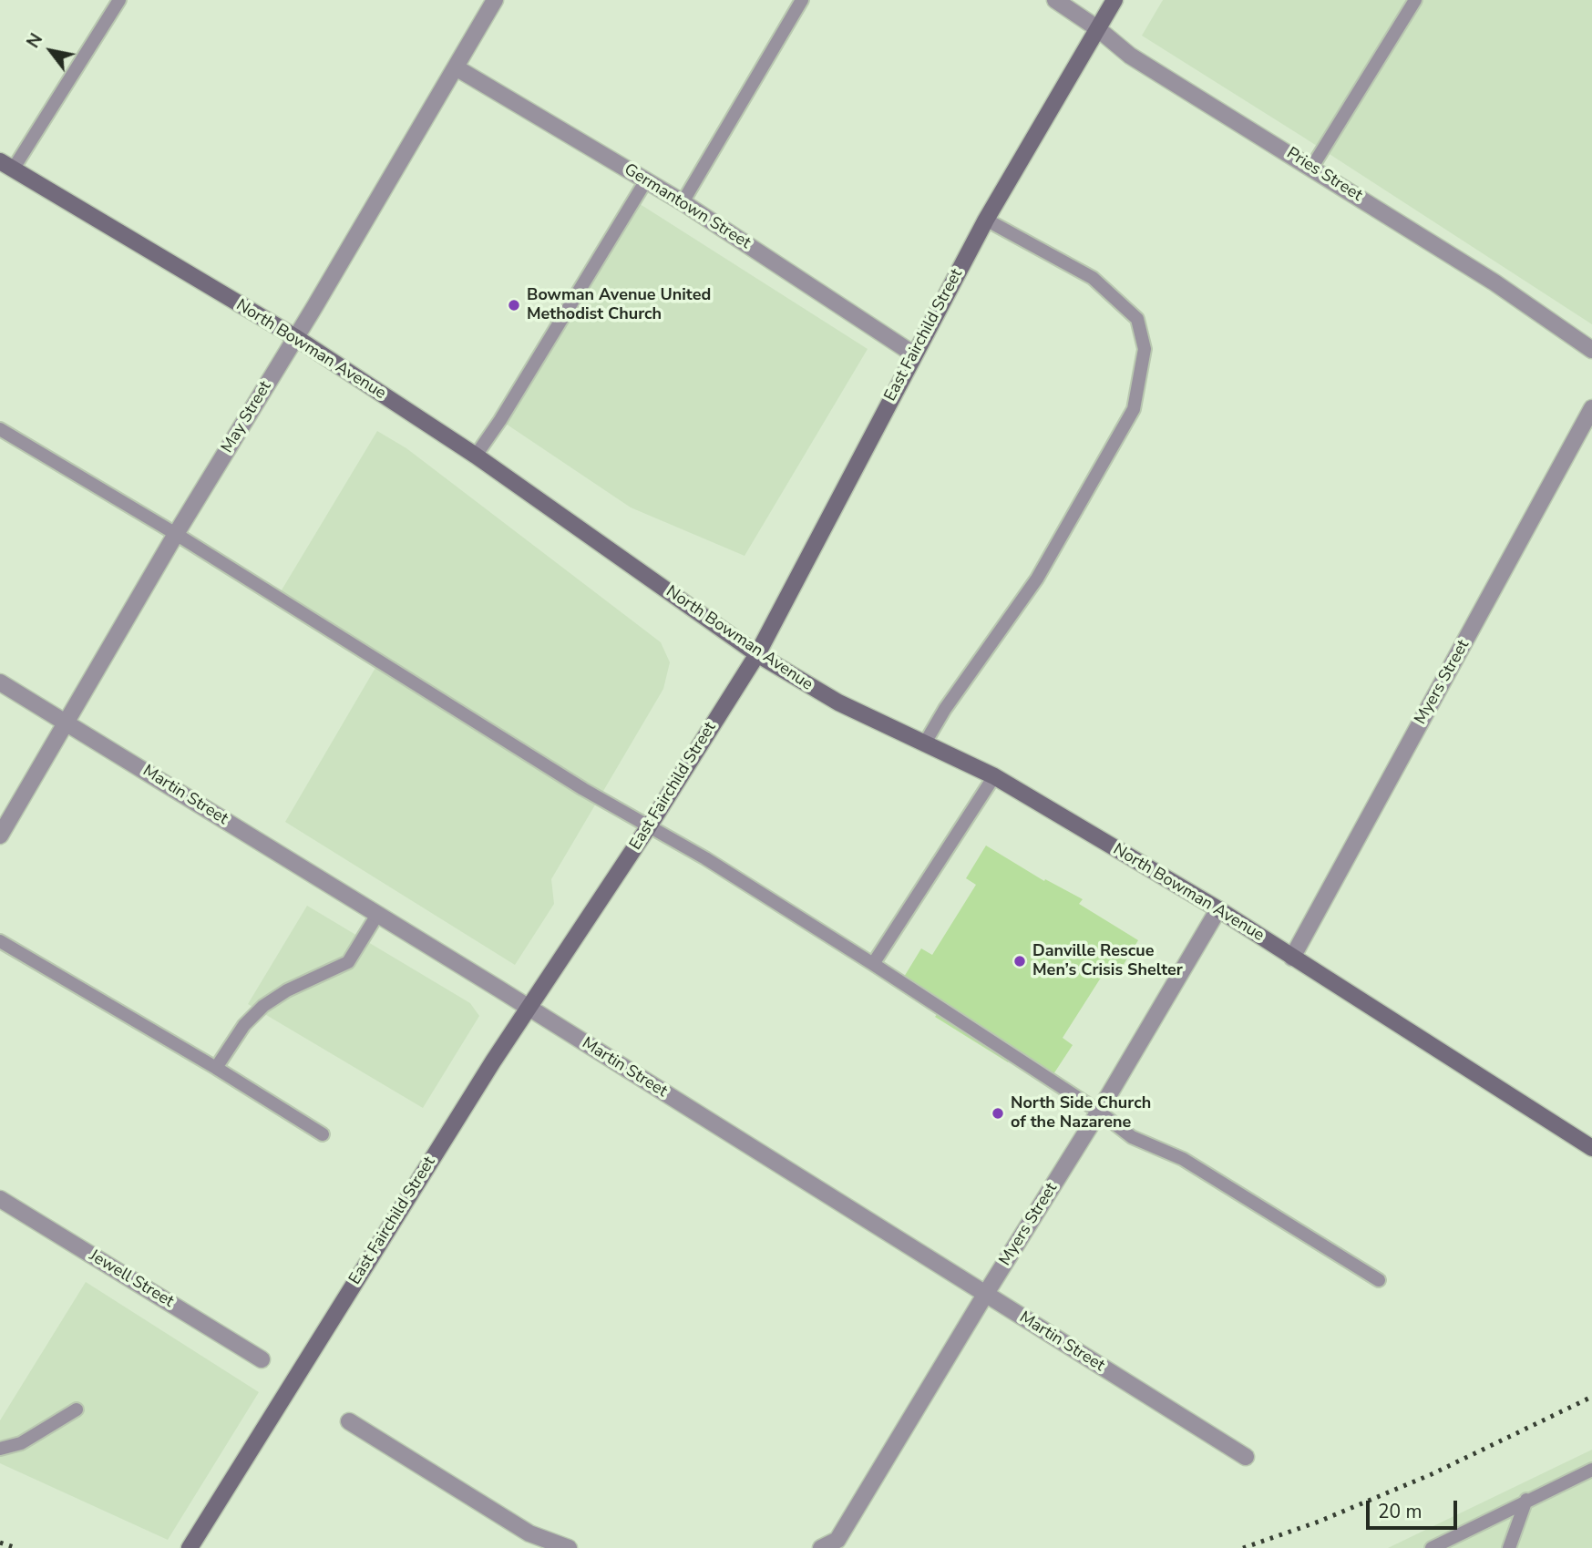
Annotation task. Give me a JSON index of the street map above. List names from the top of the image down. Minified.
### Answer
{"streets":{"street":["Pries Street","Germantown Street","East Fairchild Street","North Bowman Avenue","May Street","Myers Street","Martin Street","Jewell Street"]},"crossings":[["Pries Street","East Fairchild Street"],["Germantown Street","East Fairchild Street"],["Germantown Street","May Street"],["East Fairchild Street","North Bowman Avenue"],["East Fairchild Street","Martin Street"],["North Bowman Avenue","May Street"],["North Bowman Avenue","Myers Street"],["May Street","Martin Street"],["Myers Street","Martin Street"]],"places":["Bowman Avenue United Methodist Church","Danville Rescue Men’s Crisis Shelter","North Side Church of the Nazarene"],"scale_bar":"20 m","north":"top left"}
